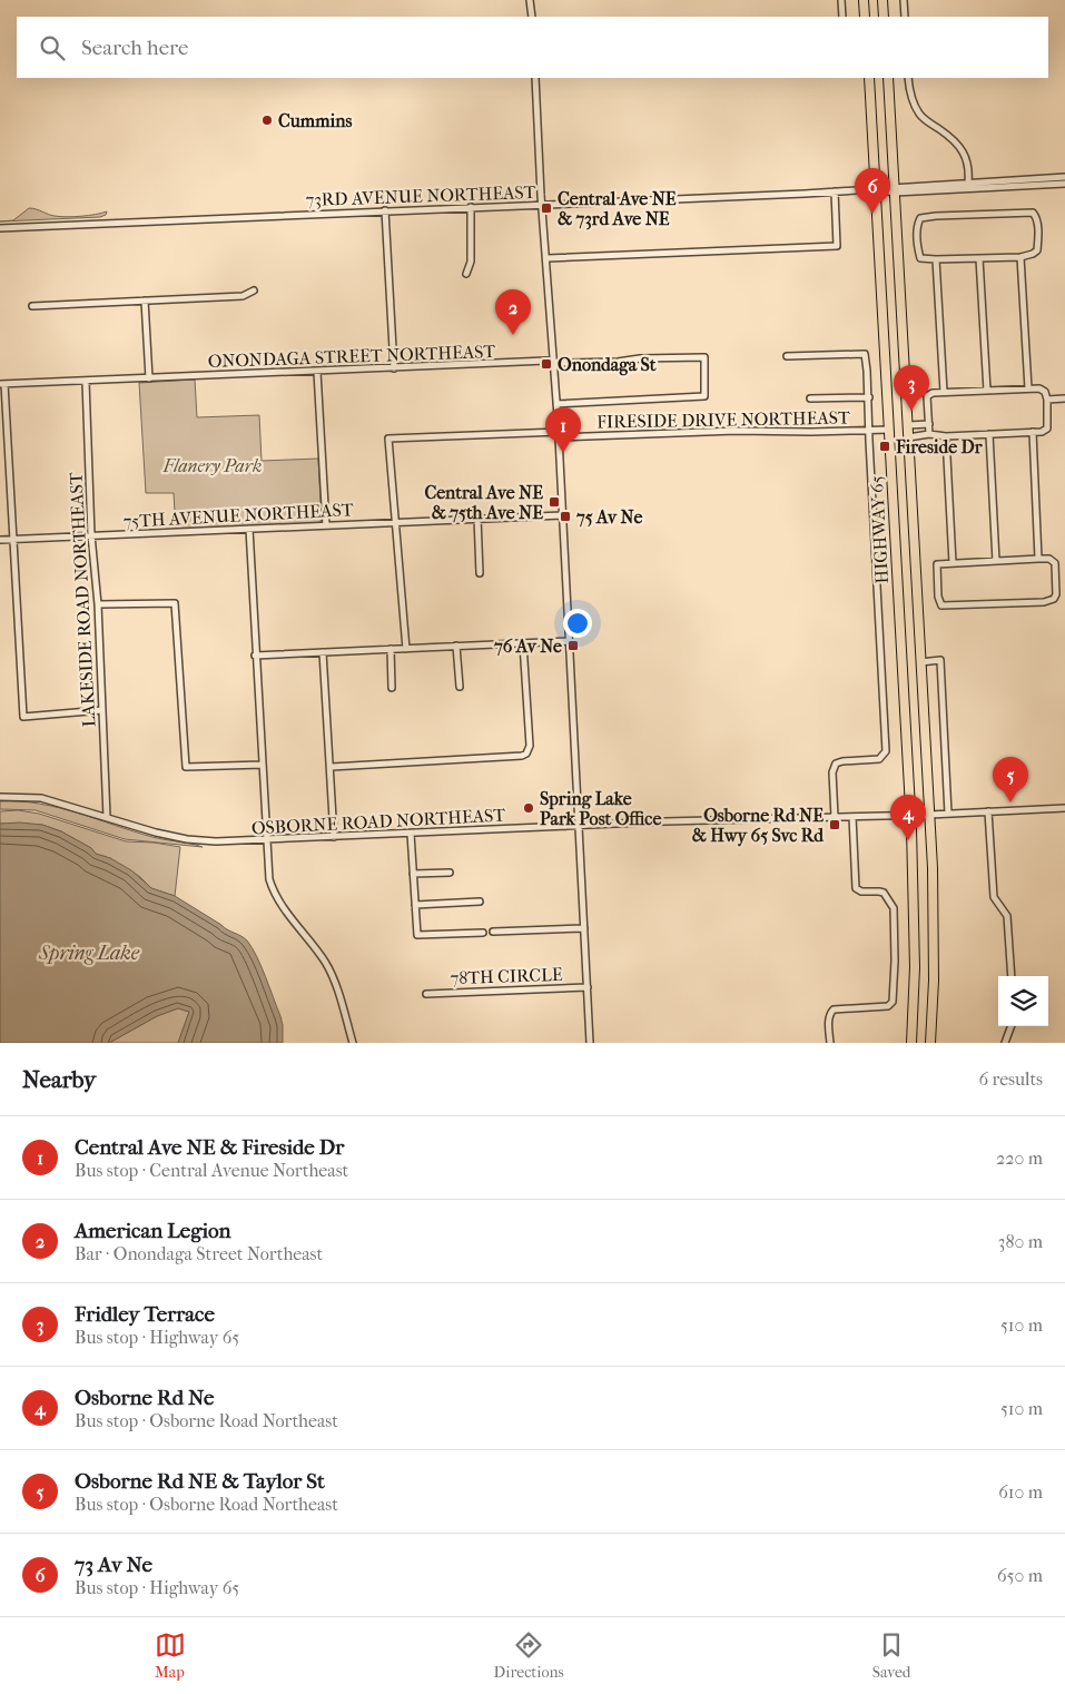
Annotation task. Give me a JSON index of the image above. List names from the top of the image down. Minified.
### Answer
{"streets":{"highway":["HIGHWAY 65"],"street":["73RD AVENUE NORTHEAST","ONONDAGA STREET NORTHEAST","FIRESIDE DRIVE NORTHEAST","75TH AVENUE NORTHEAST","LAKESIDE ROAD NORTHEAST","OSBORNE ROAD NORTHEAST","78TH CIRCLE"]},"crossings":[["73RD AVENUE NORTHEAST","HIGHWAY 65"],["ONONDAGA STREET NORTHEAST","LAKESIDE ROAD NORTHEAST"],["FIRESIDE DRIVE NORTHEAST","75TH AVENUE NORTHEAST"],["FIRESIDE DRIVE NORTHEAST","HIGHWAY 65"],["75TH AVENUE NORTHEAST","LAKESIDE ROAD NORTHEAST"],["HIGHWAY 65","OSBORNE ROAD NORTHEAST"],["LAKESIDE ROAD NORTHEAST","OSBORNE ROAD NORTHEAST"]],"water":["Spring Lake"],"parks":["Flanery Park"],"places":{"other":["Cummins","Spring Lake Park Post Office"],"transit":["Central Ave NE & 73rd Ave NE","Onondaga St","Fireside Dr","Central Ave NE & 75th Ave NE","75 Av Ne","76 Av Ne","Osborne Rd NE & Hwy 65 Svc Rd"]},"page":{"search":"Search here","pins":["6","2","3","1","5","4"],"heading":["Nearby","6 results"],"list":[{"mark":"1","name":"Central Ave NE & Fireside Dr","note":"Bus stop · Central Avenue Northeast","value":"220 m"},{"mark":"2","name":"American Legion","note":"Bar · Onondaga Street Northeast","value":"380 m"},{"mark":"3","name":"Fridley Terrace","note":"Bus stop · Highway 65","value":"510 m"},{"mark":"4","name":"Osborne Rd Ne","note":"Bus stop · Osborne Road Northeast","value":"510 m"},{"mark":"5","name":"Osborne Rd NE & Taylor St","note":"Bus stop · Osborne Road Northeast","value":"610 m"},{"mark":"6","name":"73 Av Ne","note":"Bus stop · Highway 65","value":"650 m"}],"nav":["Map","Directions","Saved"]}}
